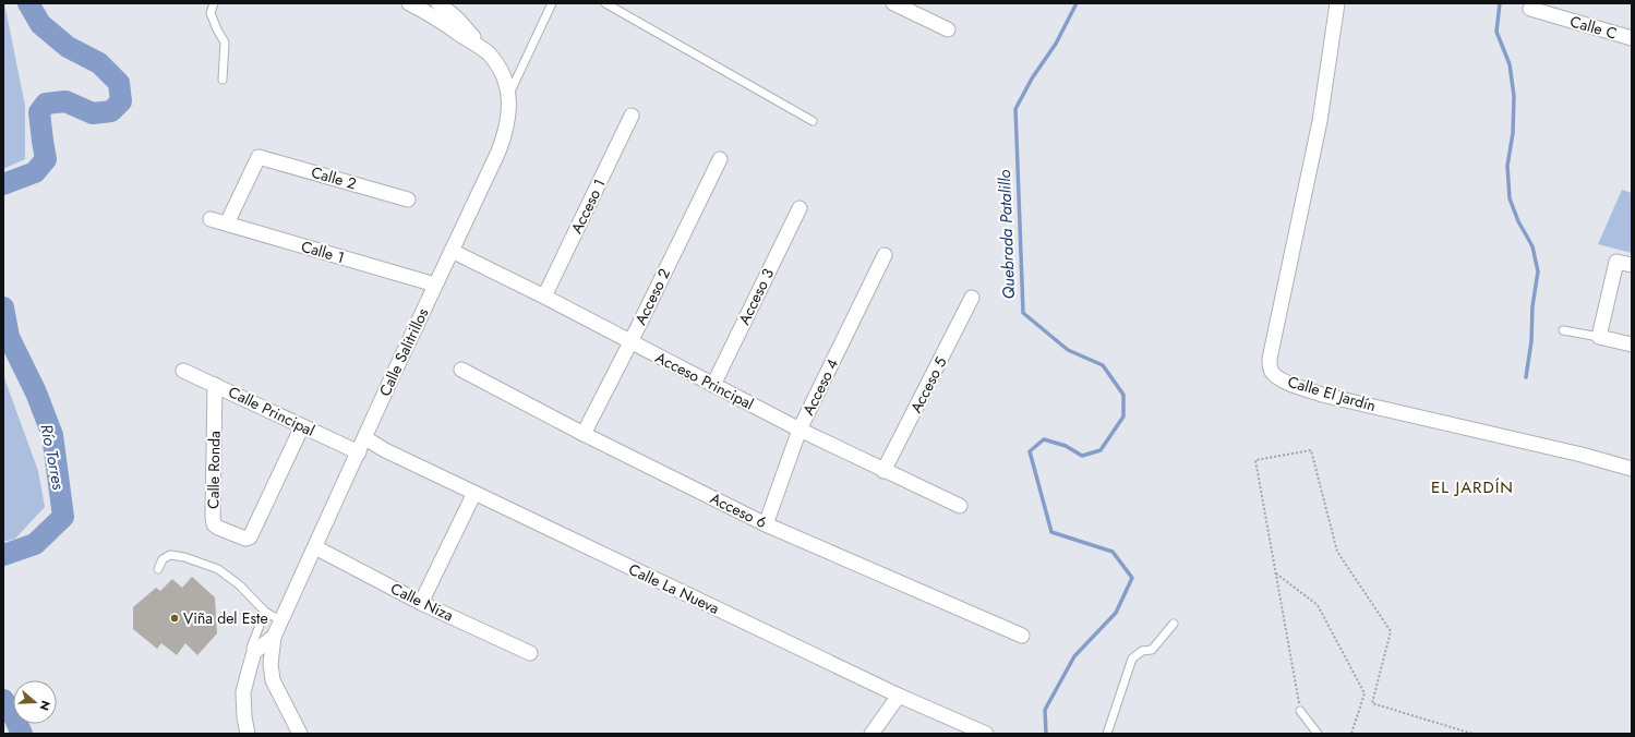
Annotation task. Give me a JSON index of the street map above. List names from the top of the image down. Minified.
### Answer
{"streets":{"street":["Calle C","Calle 2","Acceso 1","Calle 1","Acceso 2","Acceso 3","Calle Salitrillos","Acceso Principal","Acceso 5","Acceso 4","Calle El Jardín","Calle Principal","Calle Ronda","Acceso 6","Calle La Nueva","Calle Niza"]},"crossings":[["Calle 2","Calle 1"],["Acceso 1","Acceso Principal"],["Calle 1","Calle Salitrillos"],["Acceso 2","Acceso Principal"],["Acceso 2","Acceso 6"],["Acceso 3","Acceso Principal"],["Calle Salitrillos","Acceso Principal"],["Calle Salitrillos","Calle Principal"],["Calle Salitrillos","Calle La Nueva"],["Calle Salitrillos","Calle Niza"],["Acceso Principal","Acceso 5"],["Acceso Principal","Acceso 4"],["Acceso 4","Acceso 6"],["Calle Principal","Calle Ronda"]],"districts":["EL JARDÍN"],"water":["Quebrada Patalillo","Río Torres"],"places":["Viña del Este"],"north":"right"}
